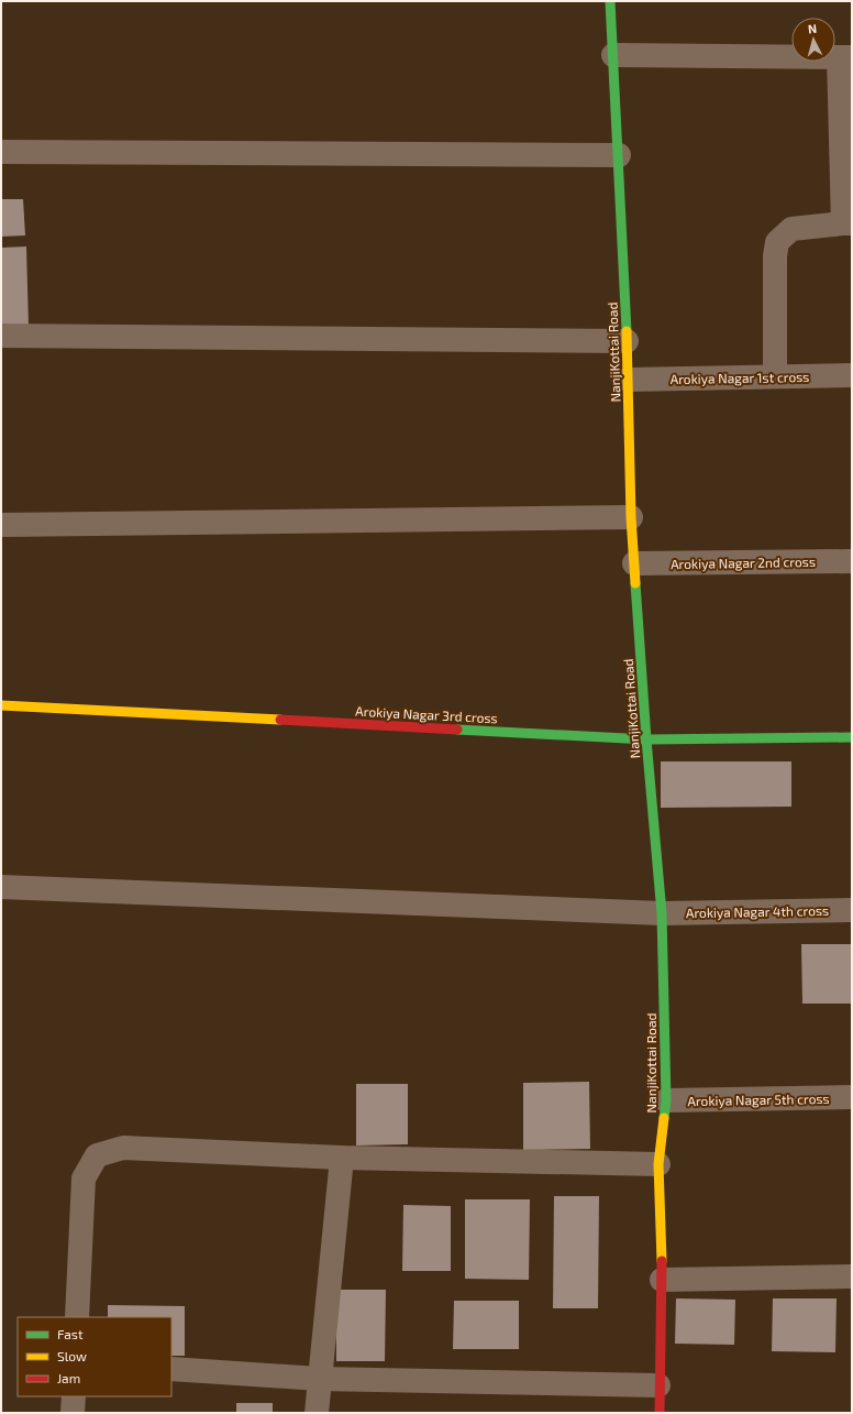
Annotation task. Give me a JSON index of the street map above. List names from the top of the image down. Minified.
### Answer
{"streets":{"main road":["NanjiKottai Road","Arokiya Nagar 3rd cross"],"street":["Arokiya Nagar 1st cross","Arokiya Nagar 2nd cross","Arokiya Nagar 4th cross","Arokiya Nagar 5th cross"]},"crossings":[["NanjiKottai Road","Arokiya Nagar 1st cross"],["NanjiKottai Road","Arokiya Nagar 2nd cross"],["NanjiKottai Road","Arokiya Nagar 3rd cross"],["NanjiKottai Road","Arokiya Nagar 4th cross"],["NanjiKottai Road","Arokiya Nagar 5th cross"]],"legend":["Fast","Slow","Jam"],"north":"top"}
